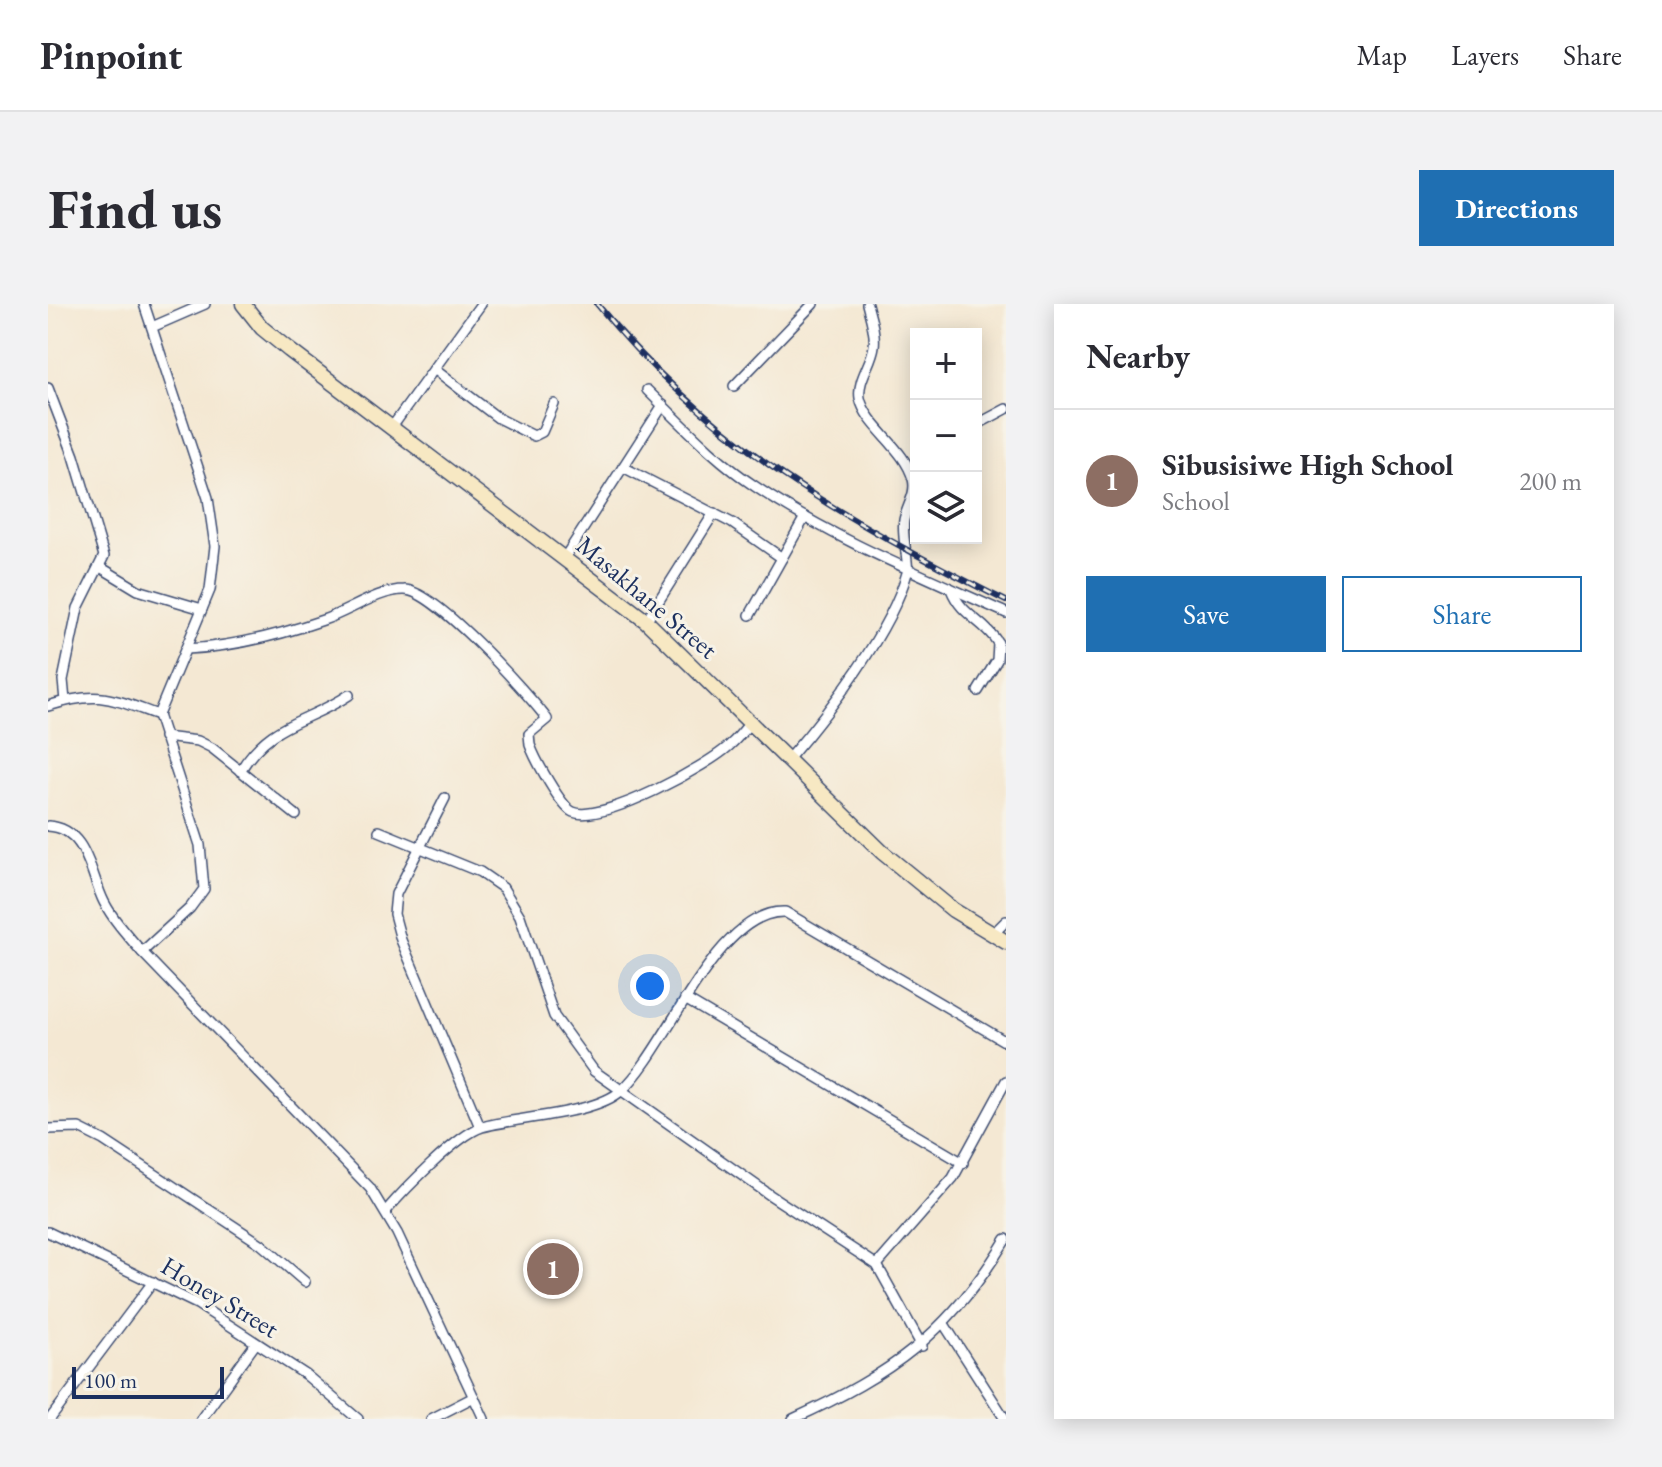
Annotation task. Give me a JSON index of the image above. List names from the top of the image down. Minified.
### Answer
{"streets":{"street":["Masakhane Street","Honey Street"]},"scale_bar":"100 m","page":{"header":"Pinpoint","nav":["Map","Layers","Share"],"buttons":["Directions",["Save","Share"]],"title":"Find us","heading":"Nearby","map_buttons":["+","−"],"list":[{"mark":"1","name":"Sibusisiwe High School","note":"School","value":"200 m"}],"pins":"1","scale":"100 m"}}
